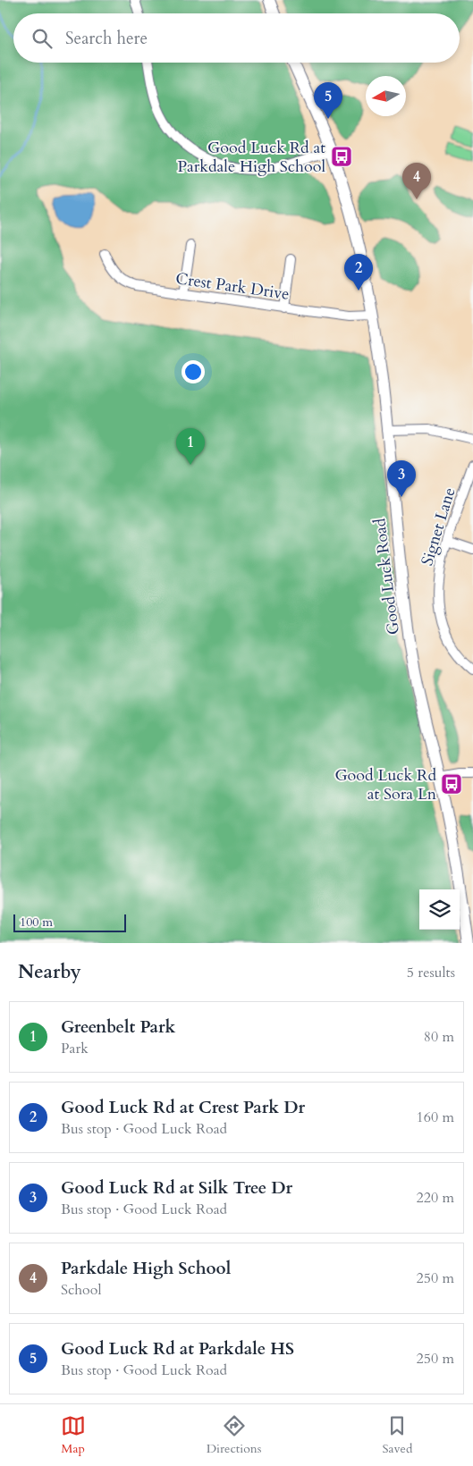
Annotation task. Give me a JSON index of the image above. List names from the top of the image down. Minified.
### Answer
{"streets":{"main road":["Good Luck Road"],"street":["Crest Park Drive","Signet Lane"]},"crossings":[["Crest Park Drive","Good Luck Road"]],"places":{"bus stop":["Good Luck Rd at Parkdale High School","Good Luck Rd at Sora Ln"]},"scale_bar":"100 m","north":"left","page":{"search":"Search here","pins":["5","4","2","1","3"],"scale":"100 m","heading":["Nearby","5 results"],"list":[{"mark":"1","name":"Greenbelt Park","note":"Park","value":"80 m"},{"mark":"2","name":"Good Luck Rd at Crest Park Dr","note":"Bus stop · Good Luck Road","value":"160 m"},{"mark":"3","name":"Good Luck Rd at Silk Tree Dr","note":"Bus stop · Good Luck Road","value":"220 m"},{"mark":"4","name":"Parkdale High School","note":"School","value":"250 m"},{"mark":"5","name":"Good Luck Rd at Parkdale HS","note":"Bus stop · Good Luck Road","value":"250 m"}],"nav":["Map","Directions","Saved"]}}
